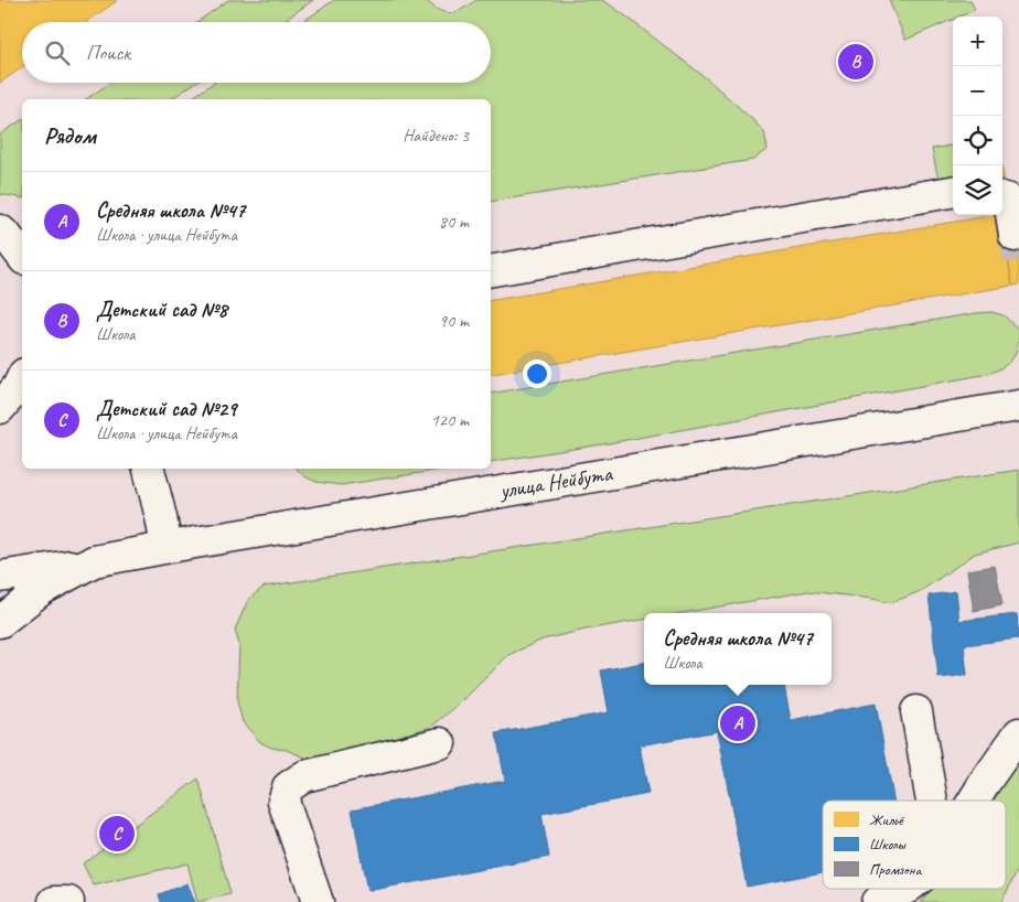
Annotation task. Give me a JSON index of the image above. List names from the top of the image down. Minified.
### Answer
{"streets":{"street":["улица Нейбута"]},"legend":["Жильё","Школы","Промзона"],"page":{"map_buttons":["+","−"],"search":"Поиск","pins":["B","A","C"],"heading":["Рядом","Найдено: 3"],"list":[{"mark":"A","name":"Средняя школа №47","note":"Школа · улица Нейбута","value":"80 m"},{"mark":"B","name":"Детский сад №8","note":"Школа","value":"90 m"},{"mark":"C","name":"Детский сад №29","note":"Школа · улица Нейбута","value":"120 m"}],"popup":["Средняя школа №47","Школа"]}}
